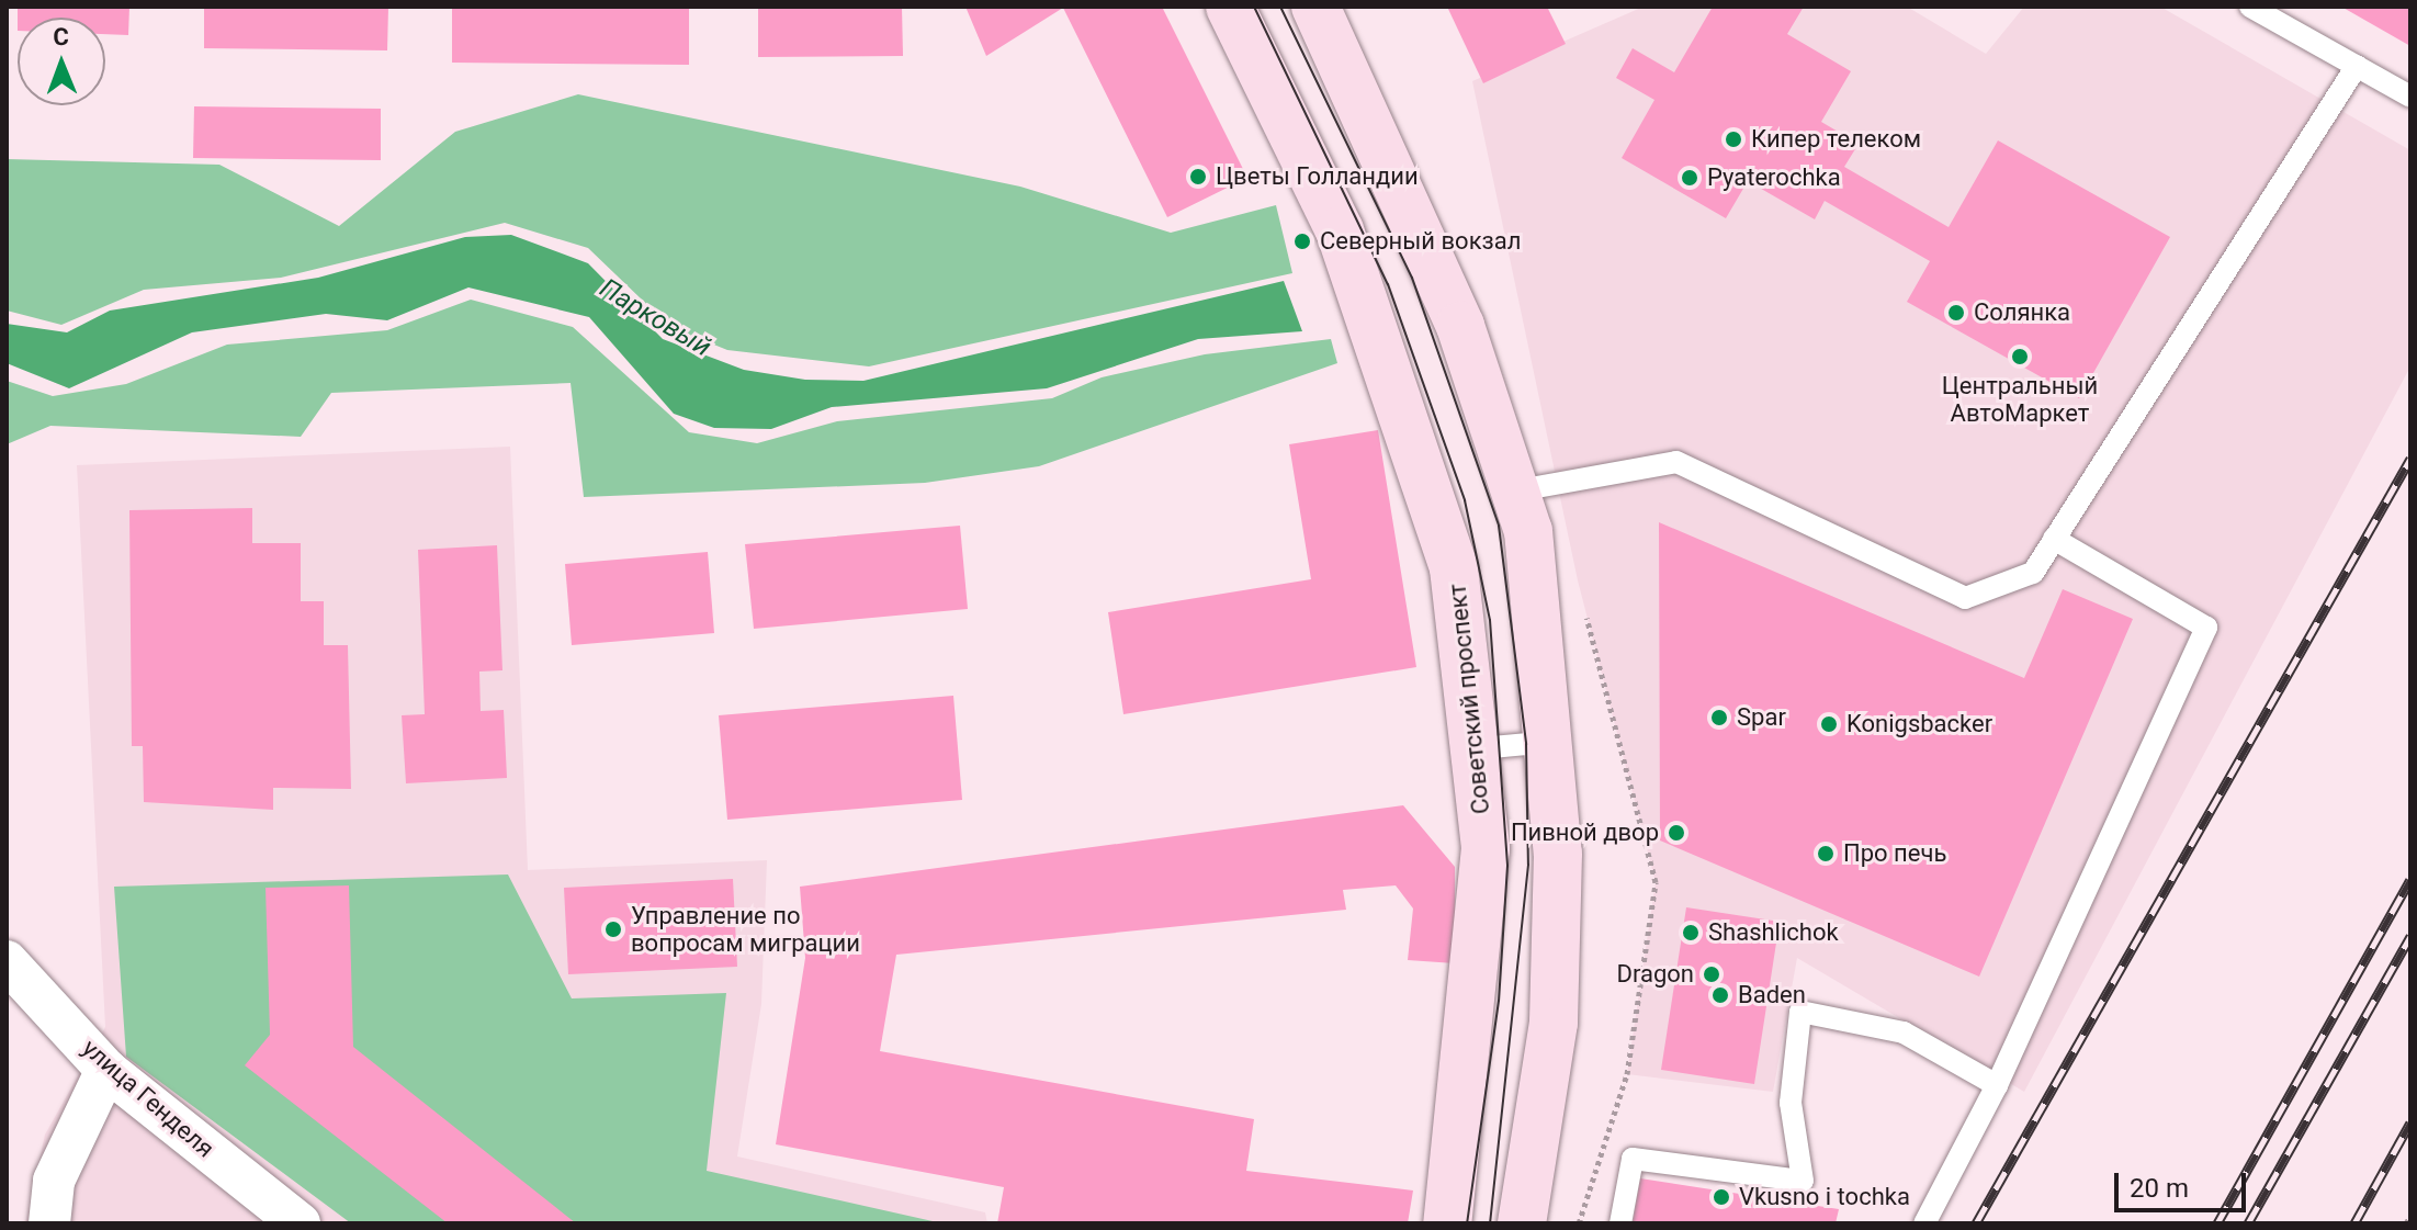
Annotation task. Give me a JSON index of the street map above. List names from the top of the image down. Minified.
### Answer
{"streets":{"main road":["Советский проспект"],"street":["улица Генделя"]},"water":["Парковый"],"places":["Кипер телеком","Цветы Голландии","Pyaterochka","Северный вокзал","Солянка","Центральный АвтоМаркет","Spar","Konigsbacker","Пивной двор","Про печь","Управление по вопросам миграции","Shashlichok","Dragon","Baden","Vkusno i tochka"],"scale_bar":"20 m","north":"top"}
